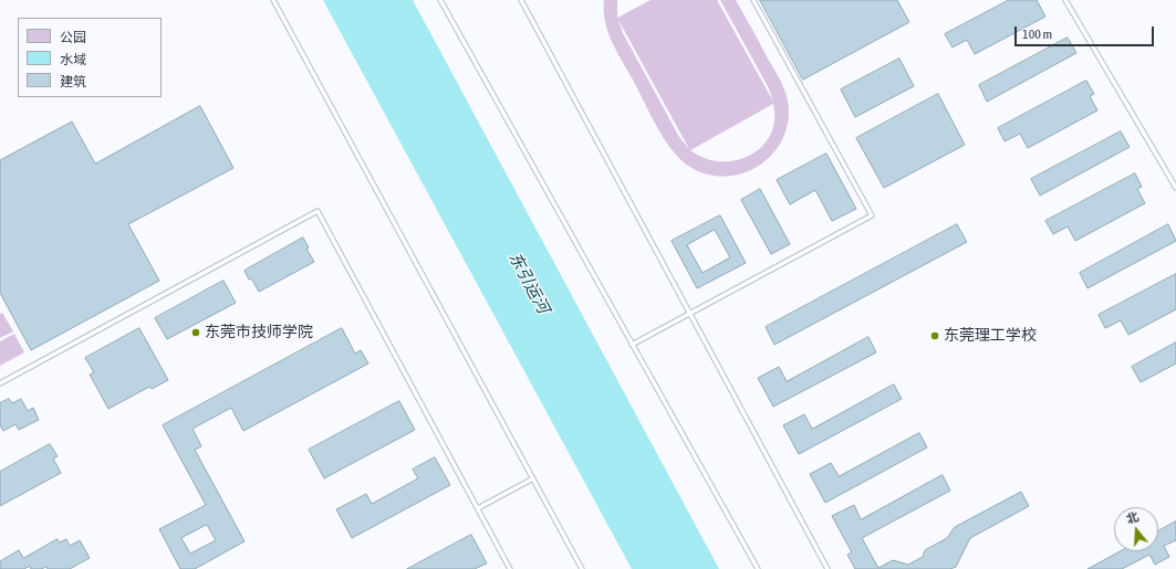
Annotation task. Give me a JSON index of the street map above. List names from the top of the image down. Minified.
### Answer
{"water":["东引运河"],"places":["东莞市技师学院","东莞理工学校"],"legend":["公园","水域","建筑"],"scale_bar":"100 m","north":"top"}
